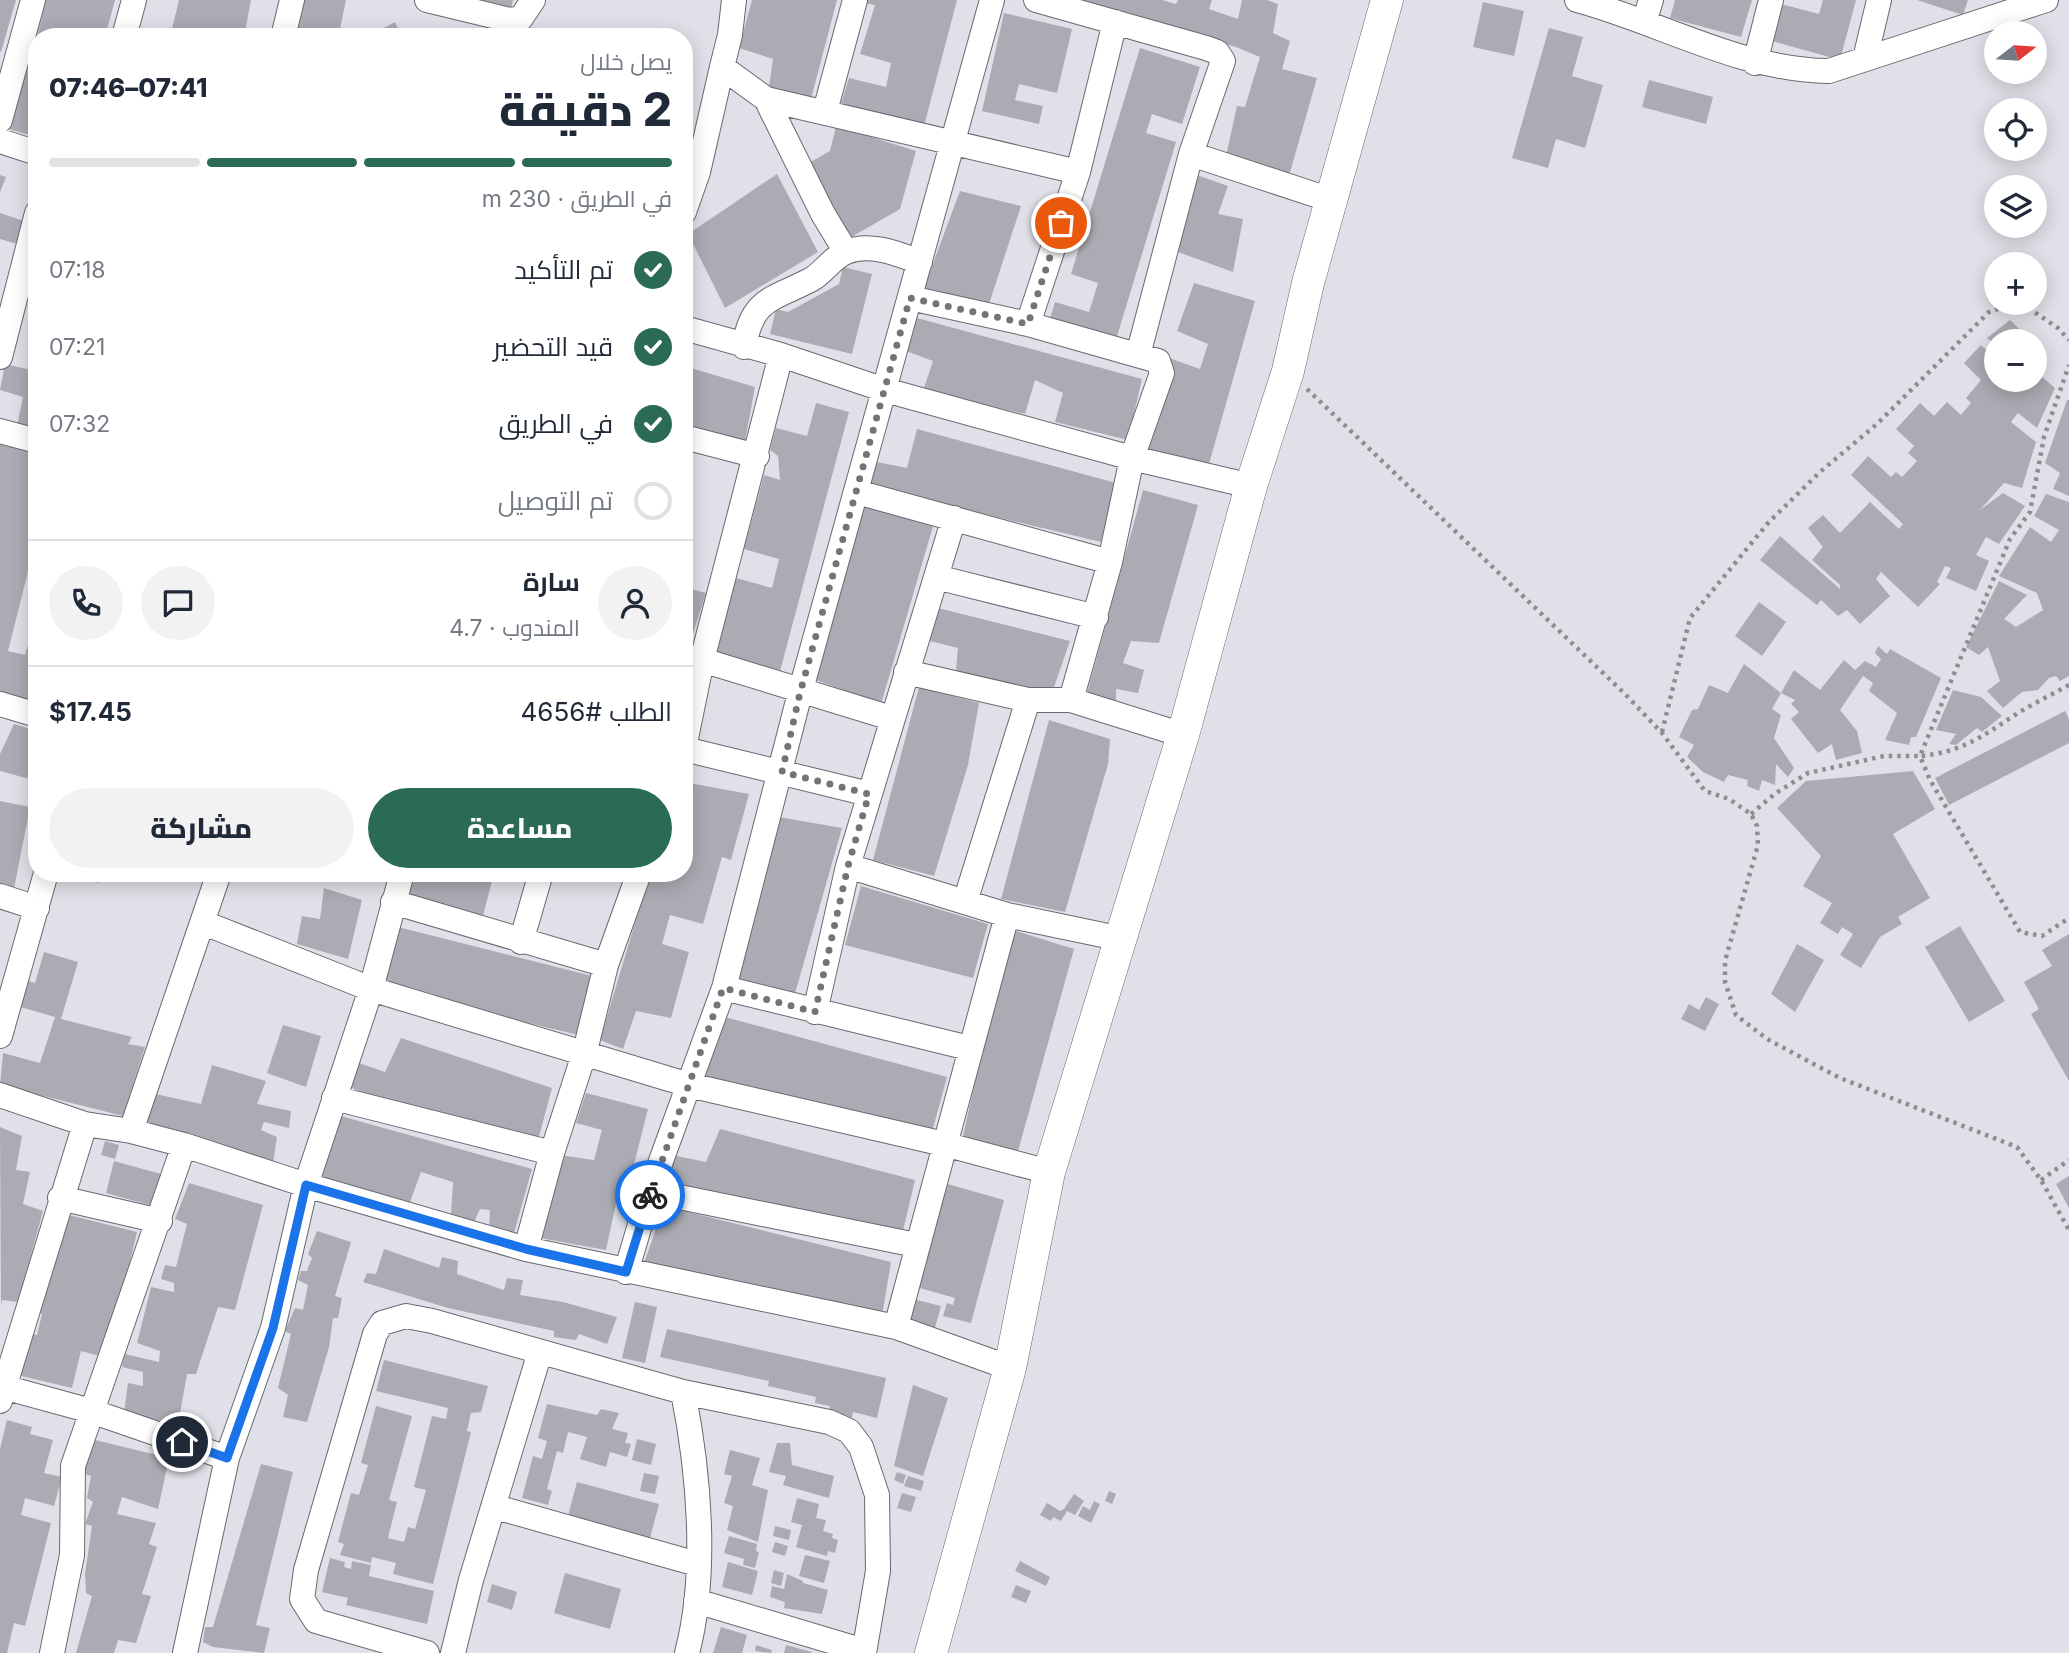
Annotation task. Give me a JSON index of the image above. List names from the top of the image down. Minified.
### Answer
{"north":"right","page":{"map_buttons":["+","−"],"heading":["2 دقيقة","يصل خلال","07:41–07:46"],"panel":["سارة","المندوب · 4.7","الطلب #4656","$17.45"],"bar":"في الطريق · 230 m","list":[["تم التأكيد","07:18"],["قيد التحضير","07:21"],["في الطريق","07:32"],"تم التوصيل"],"buttons":["مساعدة","مشاركة"]}}
